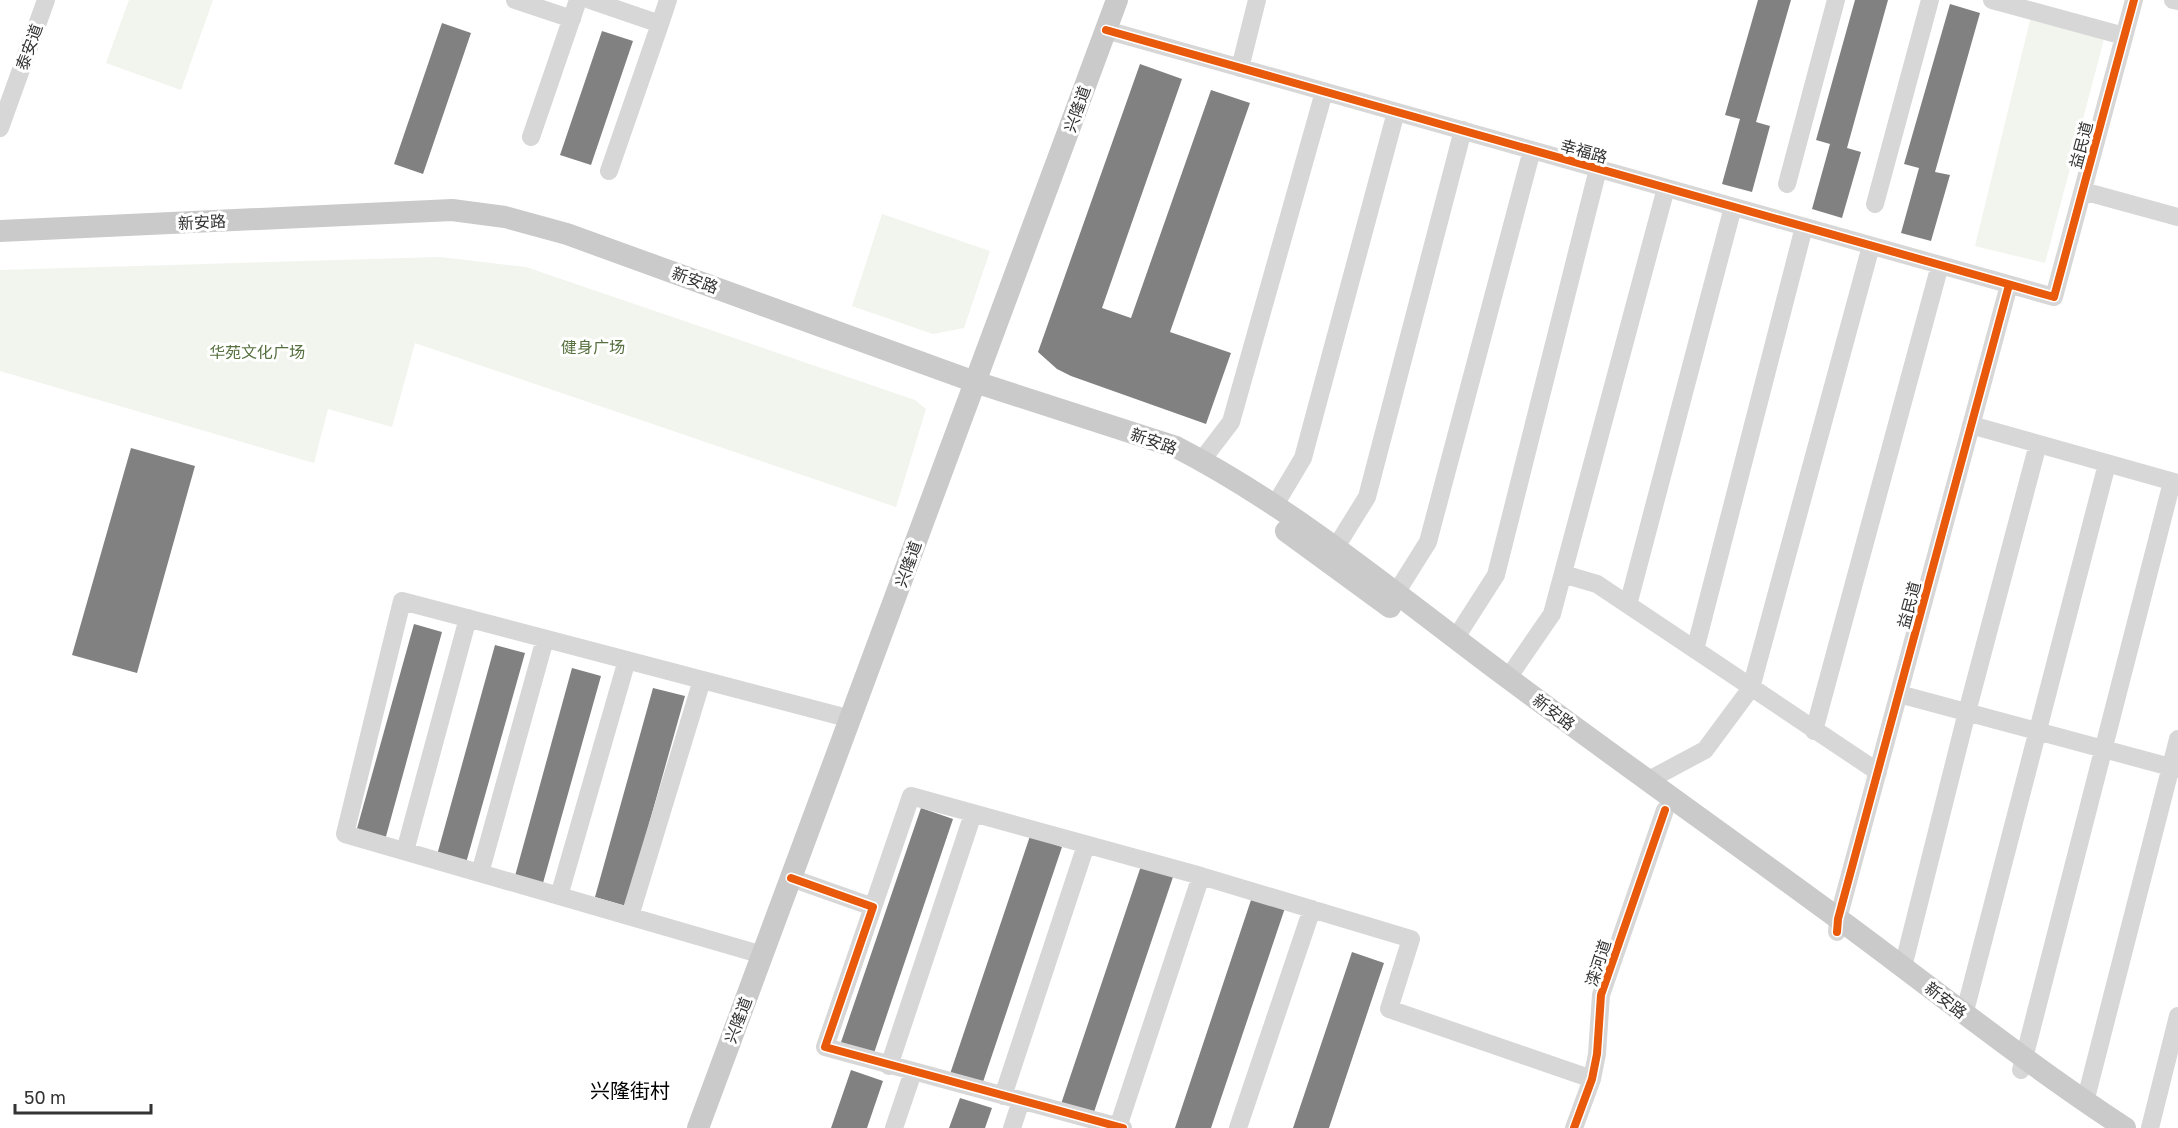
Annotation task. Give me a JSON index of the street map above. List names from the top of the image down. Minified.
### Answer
{"streets":{"main road":["兴隆道","新安路"],"street":["泰安道","益民道","幸福路","滦河道"]},"crossings":[["兴隆道","幸福路"],["兴隆道","新安路"],["益民道","幸福路"],["益民道","新安路"],["新安路","滦河道"]],"districts":["兴隆街村"],"parks":["健身广场","华苑文化广场"],"scale_bar":"50 m"}
